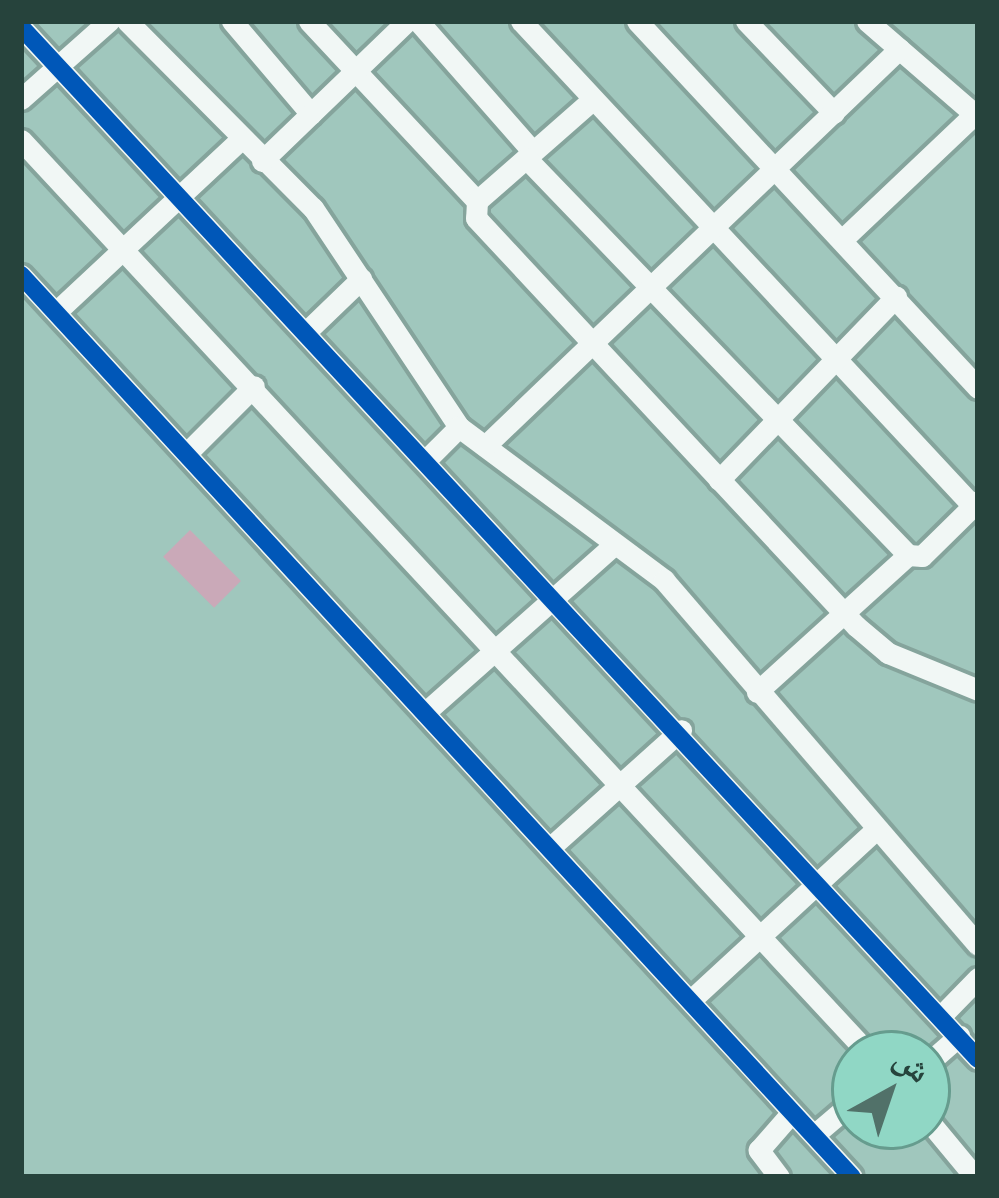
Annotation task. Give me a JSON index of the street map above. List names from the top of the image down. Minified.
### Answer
{"north":"top right"}
